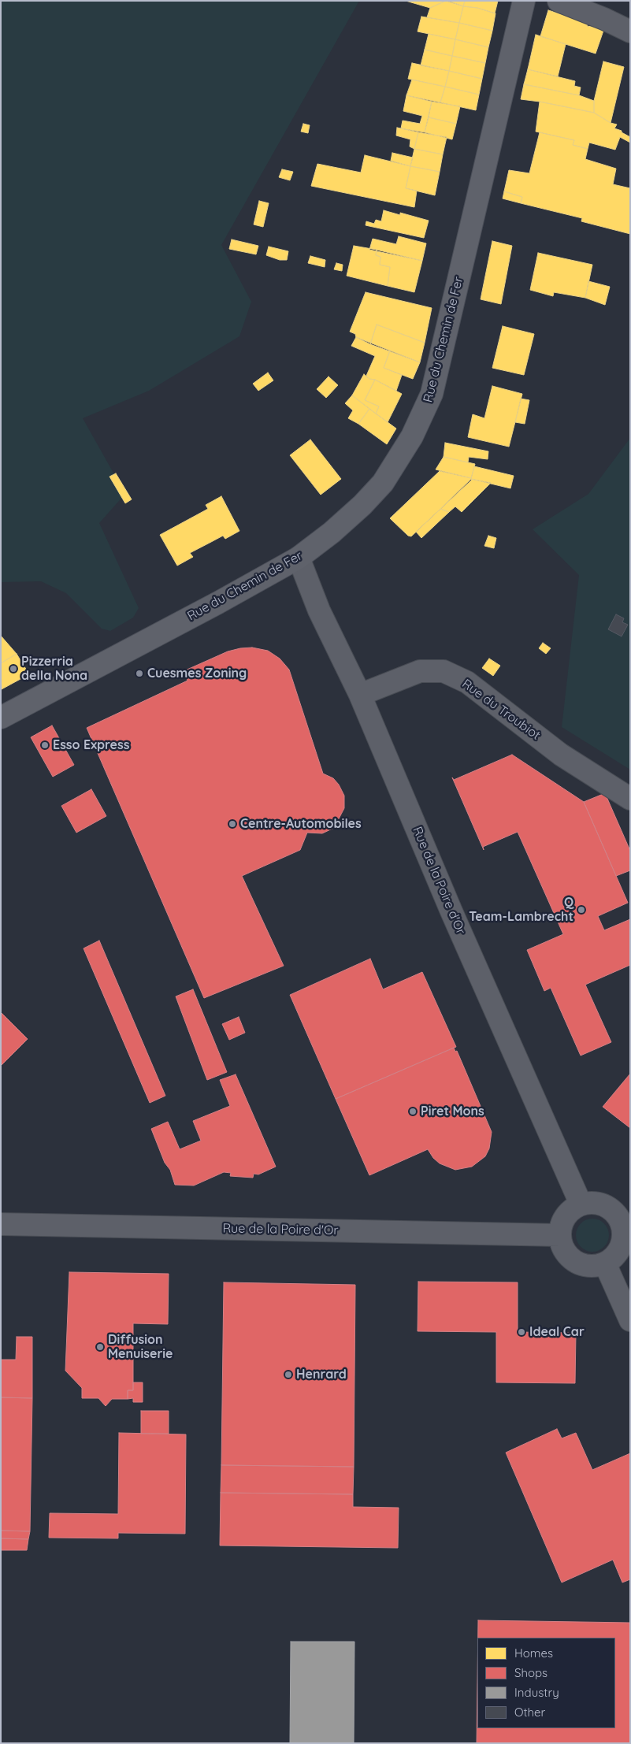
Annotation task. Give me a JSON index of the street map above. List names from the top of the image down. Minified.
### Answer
{"streets":{"main road":["Rue du Chemin de Fer"],"street":["Rue du Troubiot","Rue de la Poire d'Or"]},"crossings":[["Rue du Chemin de Fer","Rue de la Poire d'Or"],["Rue du Troubiot","Rue de la Poire d'Or"]],"places":["Pizzerria della Nona","Cuesmes Zoning","Esso Express","Centre-Automobiles","Q Team-Lambrecht","Piret Mons","Ideal Car","Diffusion Menuiserie","Henrard"],"legend":["Homes","Shops","Industry","Other"]}
